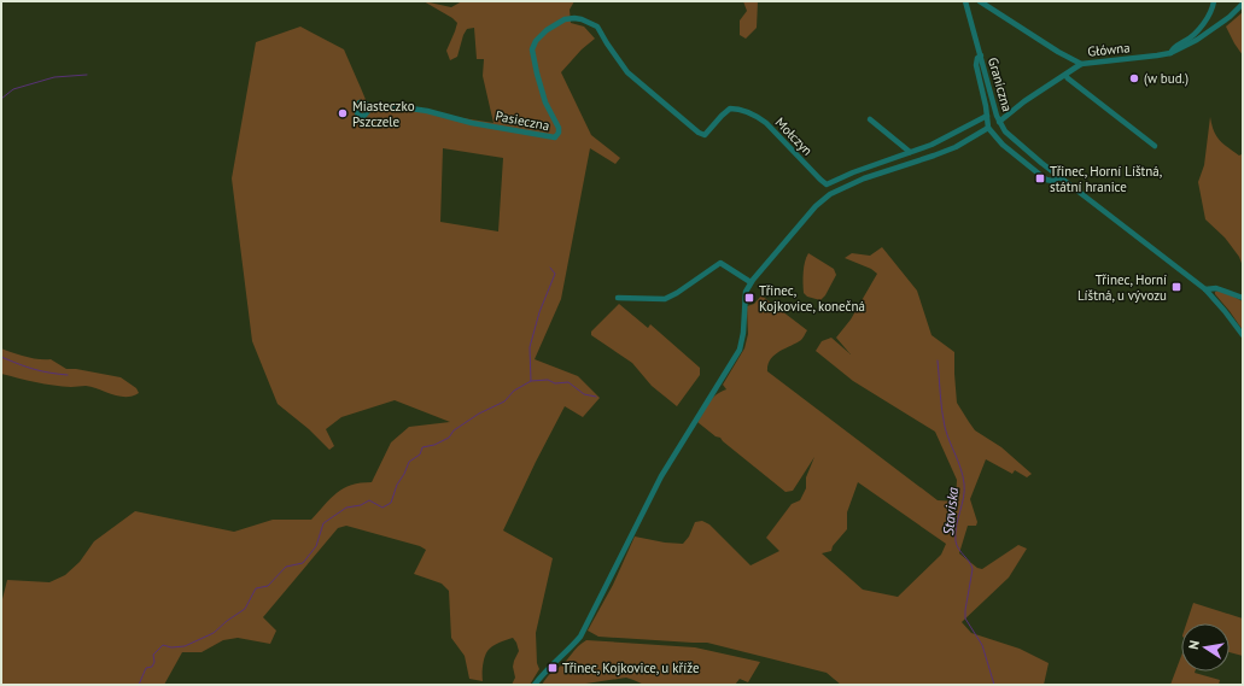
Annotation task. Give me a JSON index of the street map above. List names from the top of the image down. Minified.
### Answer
{"streets":{"street":["Główna","Graniczna","Pasieczna","Mołczyn"]},"crossings":[["Główna","Graniczna"],["Pasieczna","Mołczyn"]],"water":["Staviska"],"places":{"other":["(w bud.)","Miasteczko Pszczele"],"transit":["Třinec, Horní Líštná, státní hranice","Třinec, Horní Líštná, u vývozu","Třinec, Kojkovice, konečná","Třinec, Kojkovice, u kříže"]},"north":"left"}
